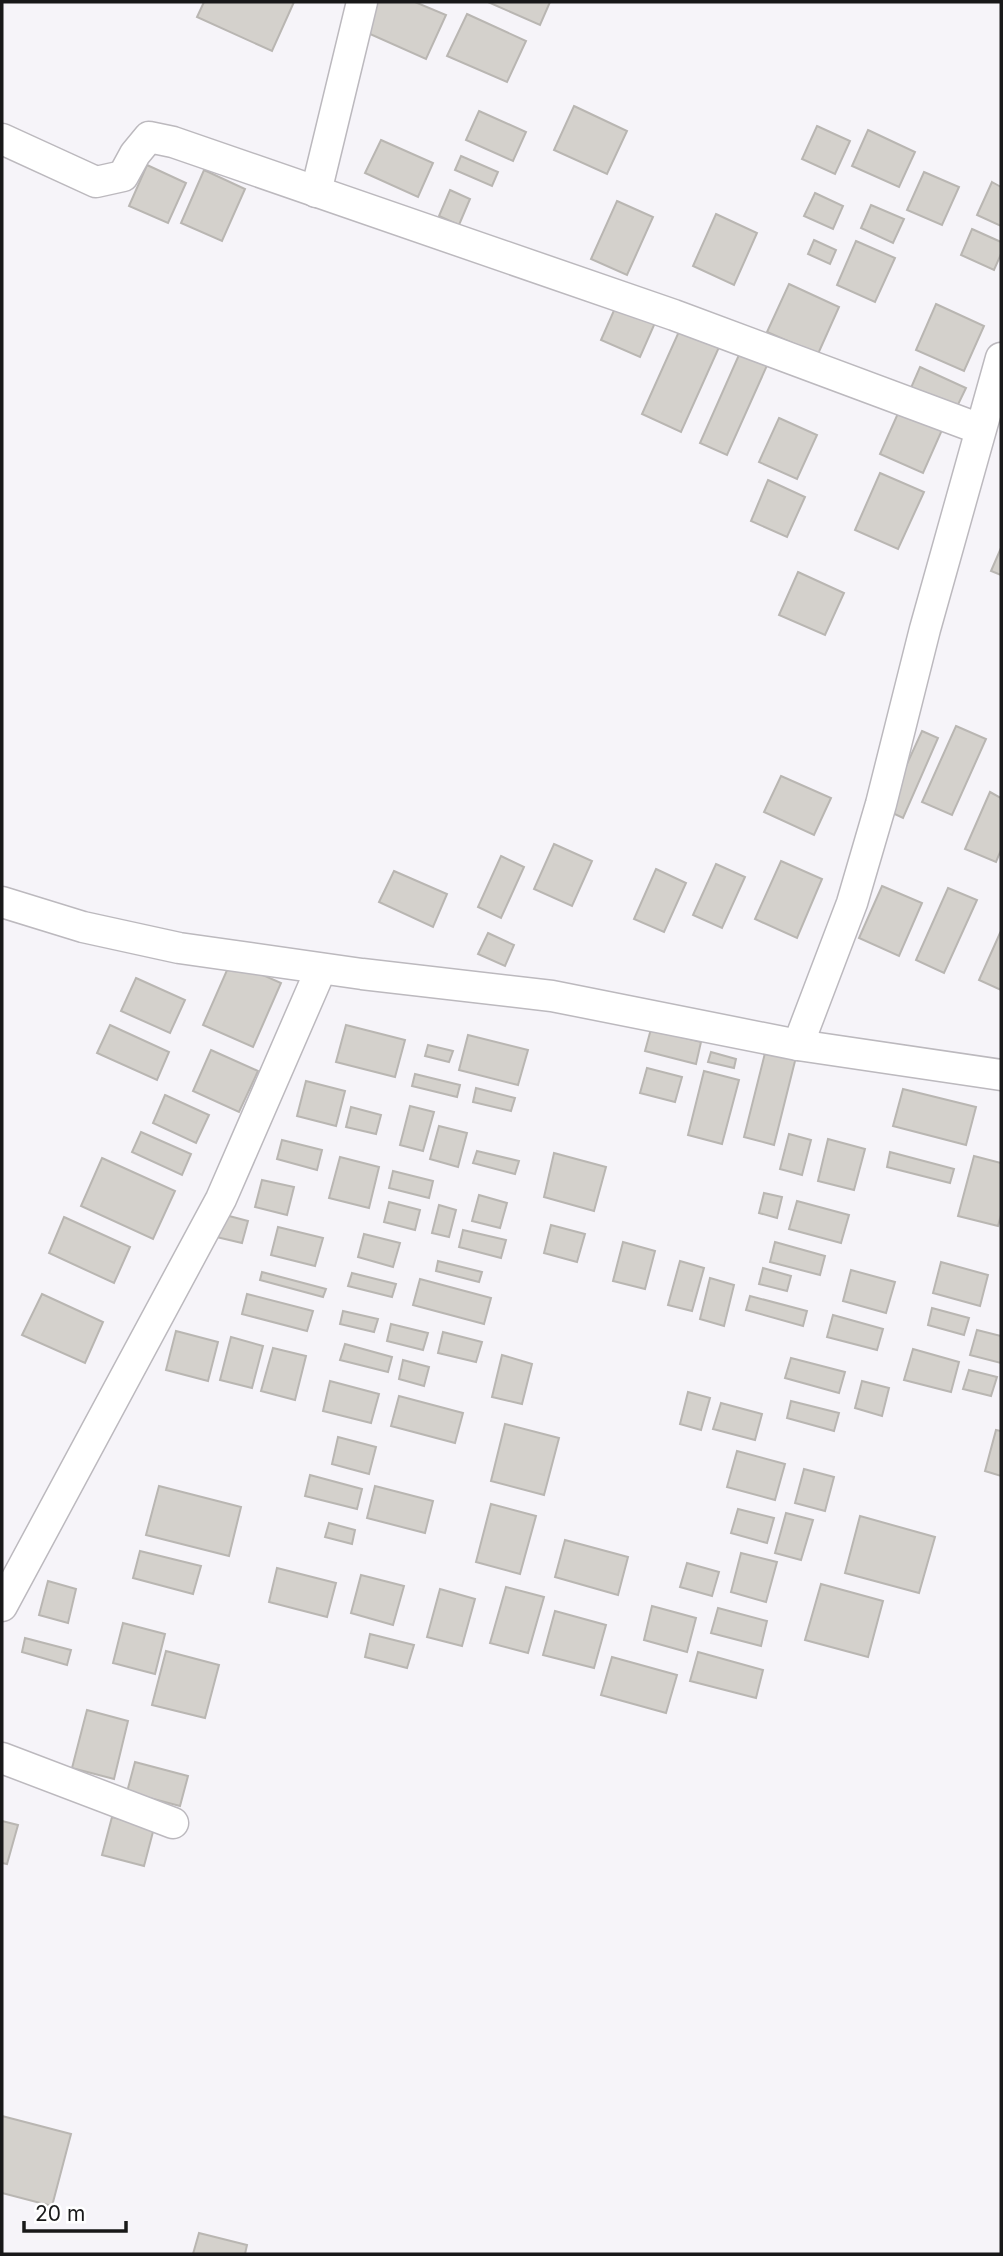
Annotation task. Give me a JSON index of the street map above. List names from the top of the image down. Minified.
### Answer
{"scale_bar":"20 m"}
